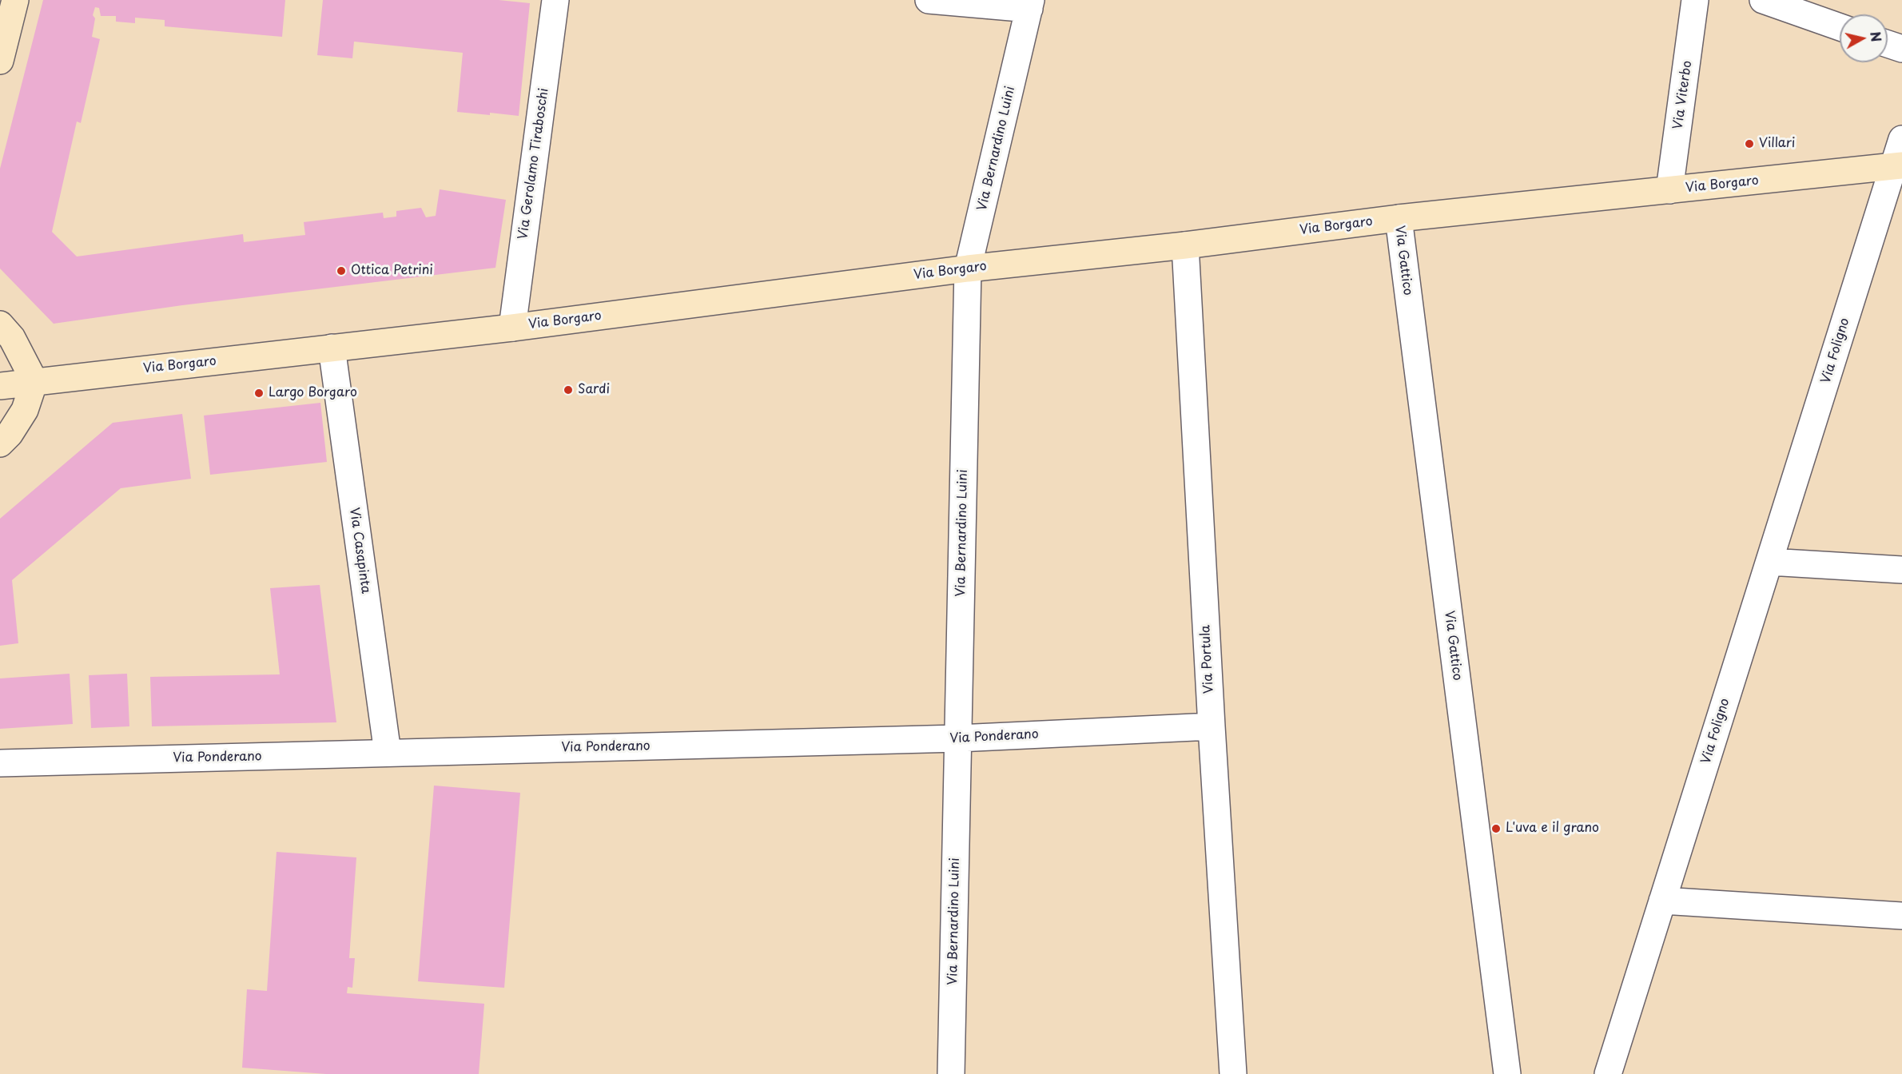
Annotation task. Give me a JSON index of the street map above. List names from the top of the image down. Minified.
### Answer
{"streets":{"street":["Via Viterbo","Via Bernardino Luini","Via Gerolamo Tiraboschi","Via Borgaro","Via Gattico","Via Foligno","Via Casapinta","Via Portula","Via Ponderano"]},"crossings":[["Via Viterbo","Via Borgaro"],["Via Bernardino Luini","Via Borgaro"],["Via Bernardino Luini","Via Ponderano"],["Via Gerolamo Tiraboschi","Via Borgaro"],["Via Borgaro","Via Gattico"],["Via Borgaro","Via Foligno"],["Via Borgaro","Via Casapinta"],["Via Borgaro","Via Portula"],["Via Casapinta","Via Ponderano"],["Via Portula","Via Ponderano"]],"places":["Villari","Ottica Petrini","Sardi","Largo Borgaro","L'uva e il grano"],"north":"right"}
